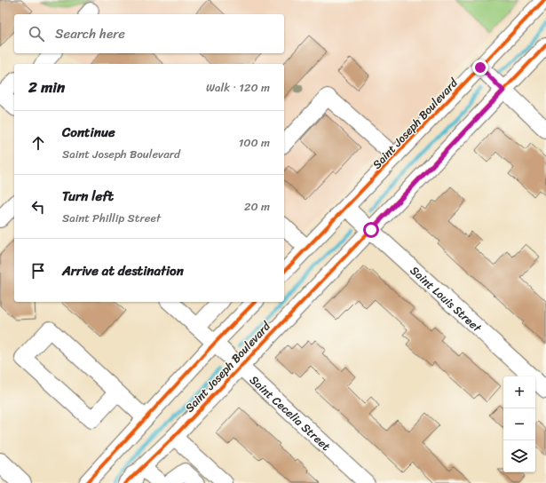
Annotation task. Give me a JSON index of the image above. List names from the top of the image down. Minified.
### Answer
{"streets":{"street":["Saint Joseph Boulevard","Saint Louis Street","Saint Cecelia Street"]},"crossings":[["Saint Joseph Boulevard","Saint Louis Street"],["Saint Joseph Boulevard","Saint Cecelia Street"]],"page":{"search":"Search here","heading":["2 min","Walk · 120 m"],"list":[["Continue","Saint Joseph Boulevard","100 m"],["Turn left","Saint Phillip Street","20 m"],"Arrive at destination"],"map_buttons":["+","−"]}}
